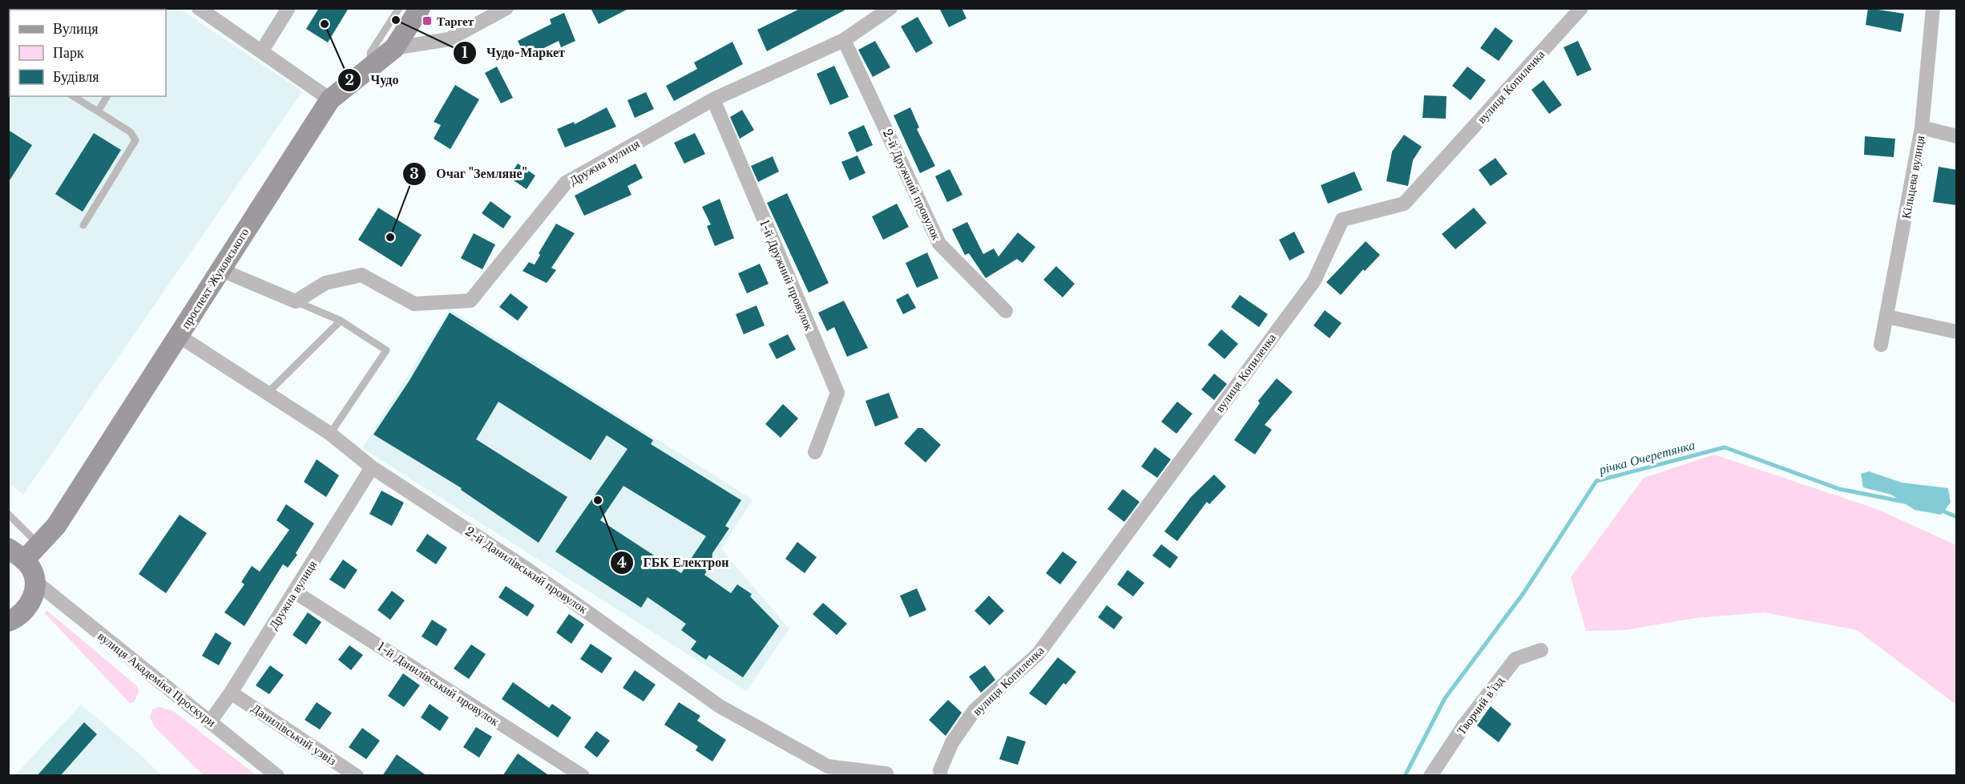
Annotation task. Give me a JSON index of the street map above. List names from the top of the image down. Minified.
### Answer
{"streets":{"street":["вулиця Копиленка","Дружна вулиця","Кільцева вулиця","2-й Дружний провулок","1-й Дружний провулок","проспект Жуковського","2-й Данилівський провулок","вулиця Академіка Проскури","1-й Данилівський провулок","Творчий в’їзд","Данилівський узвіз"]},"crossings":[["Дружна вулиця","2-й Дружний провулок"],["Дружна вулиця","1-й Дружний провулок"],["Дружна вулиця","2-й Данилівський провулок"],["Дружна вулиця","вулиця Академіка Проскури"],["Дружна вулиця","1-й Данилівський провулок"],["Дружна вулиця","Данилівський узвіз"],["проспект Жуковського","2-й Данилівський провулок"],["проспект Жуковського","вулиця Академіка Проскури"]],"water":["річка Очеретянка"],"places":{"other":["Чудо-Маркет","Чудо","Очаг \"Земляне\"","ГБК Електрон"],"transit":["Таргет"]},"legend":["Вулиця","Парк","Будівля"]}
